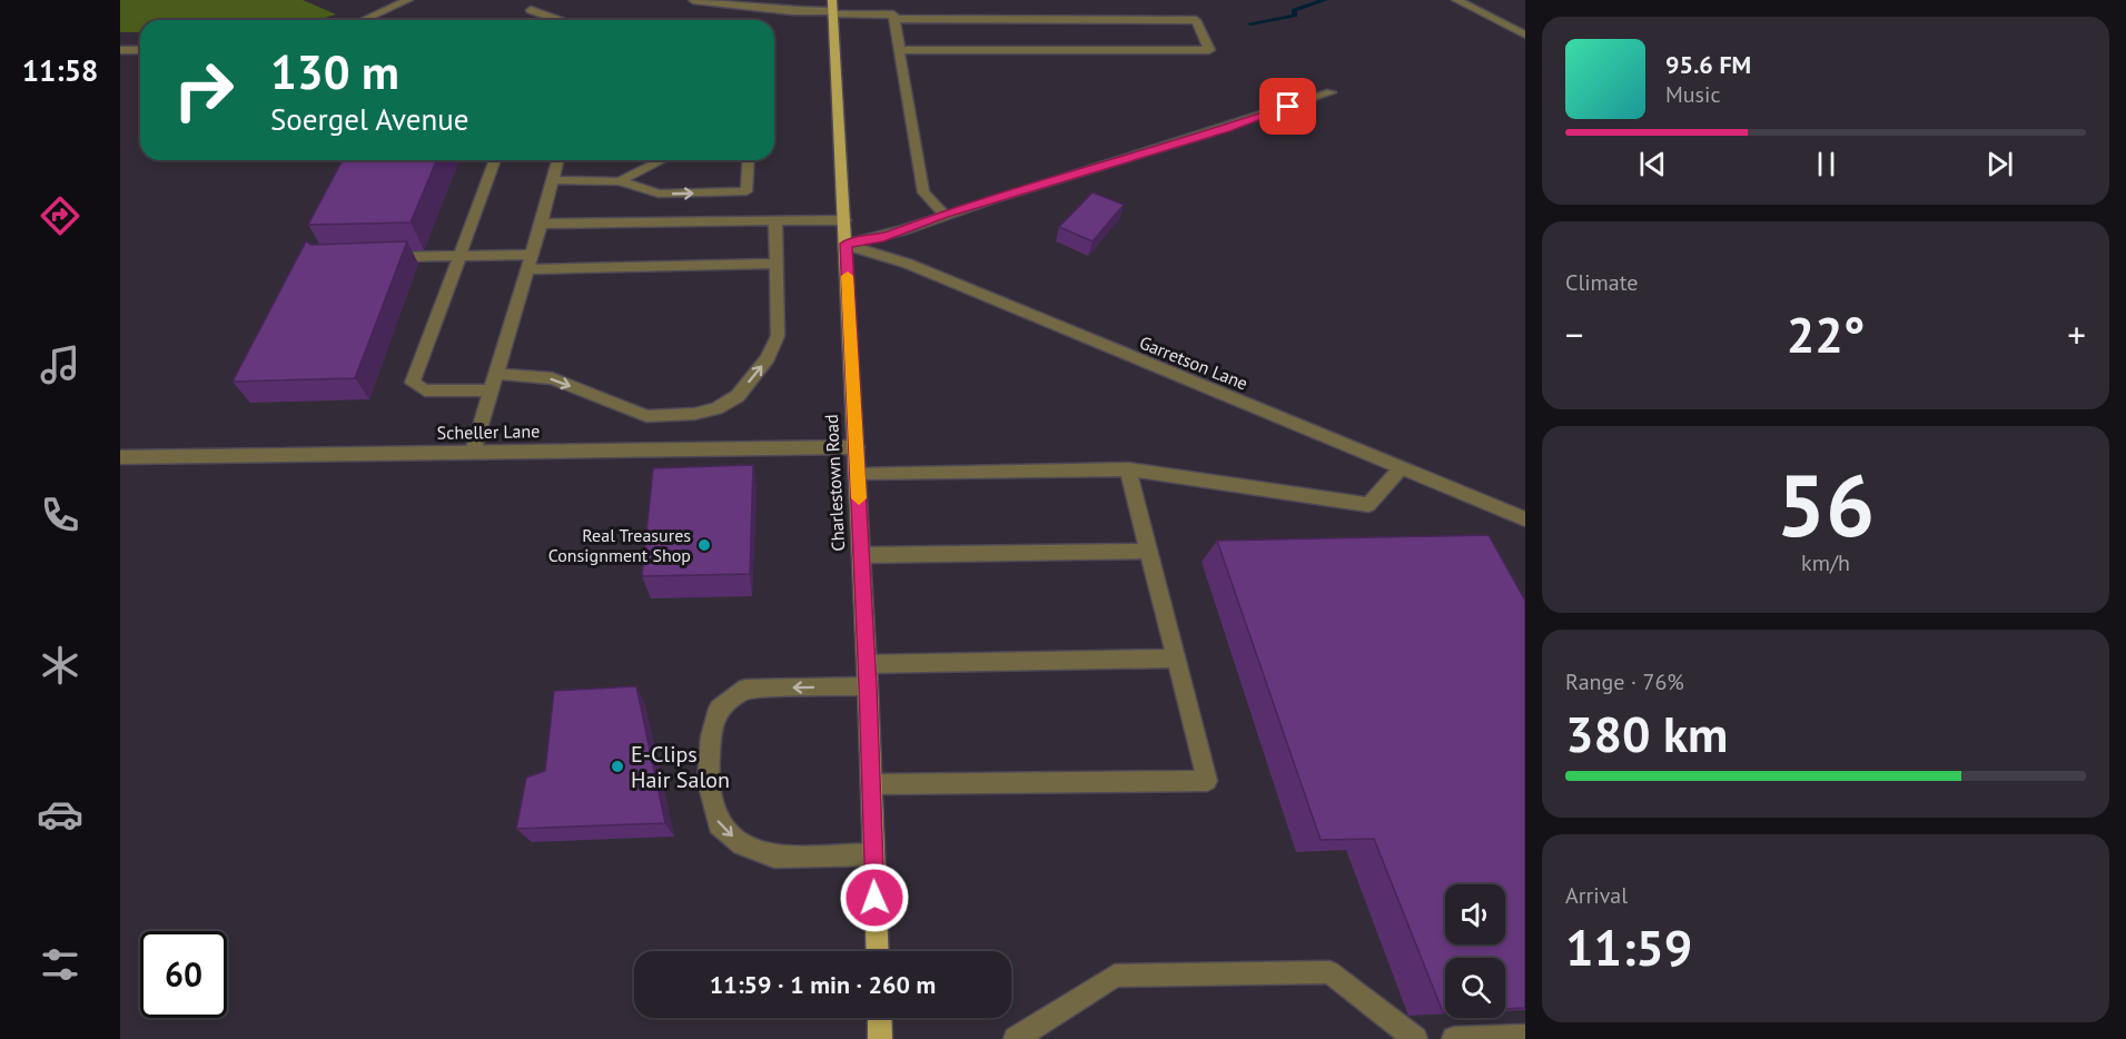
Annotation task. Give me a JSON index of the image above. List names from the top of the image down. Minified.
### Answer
{"streets":{"main road":["Charlestown Road"],"street":["Garretson Lane","Scheller Lane"]},"crossings":[["Garretson Lane","Charlestown Road"],["Scheller Lane","Charlestown Road"]],"places":["Real Treasures Consignment Shop","E-Clips Hair Salon"],"page":{"tabs":"11:58","turn":["130 m","Soergel Avenue"],"song":["95.6 FM","Music"],"tile":["Climate",["56","km/h"],["Range · 76%","380 km"],["Arrival","11:59"]],"heat":["−","22°","+"],"limit":"60","trip":"11:59 · 1 min · 260 m"}}
